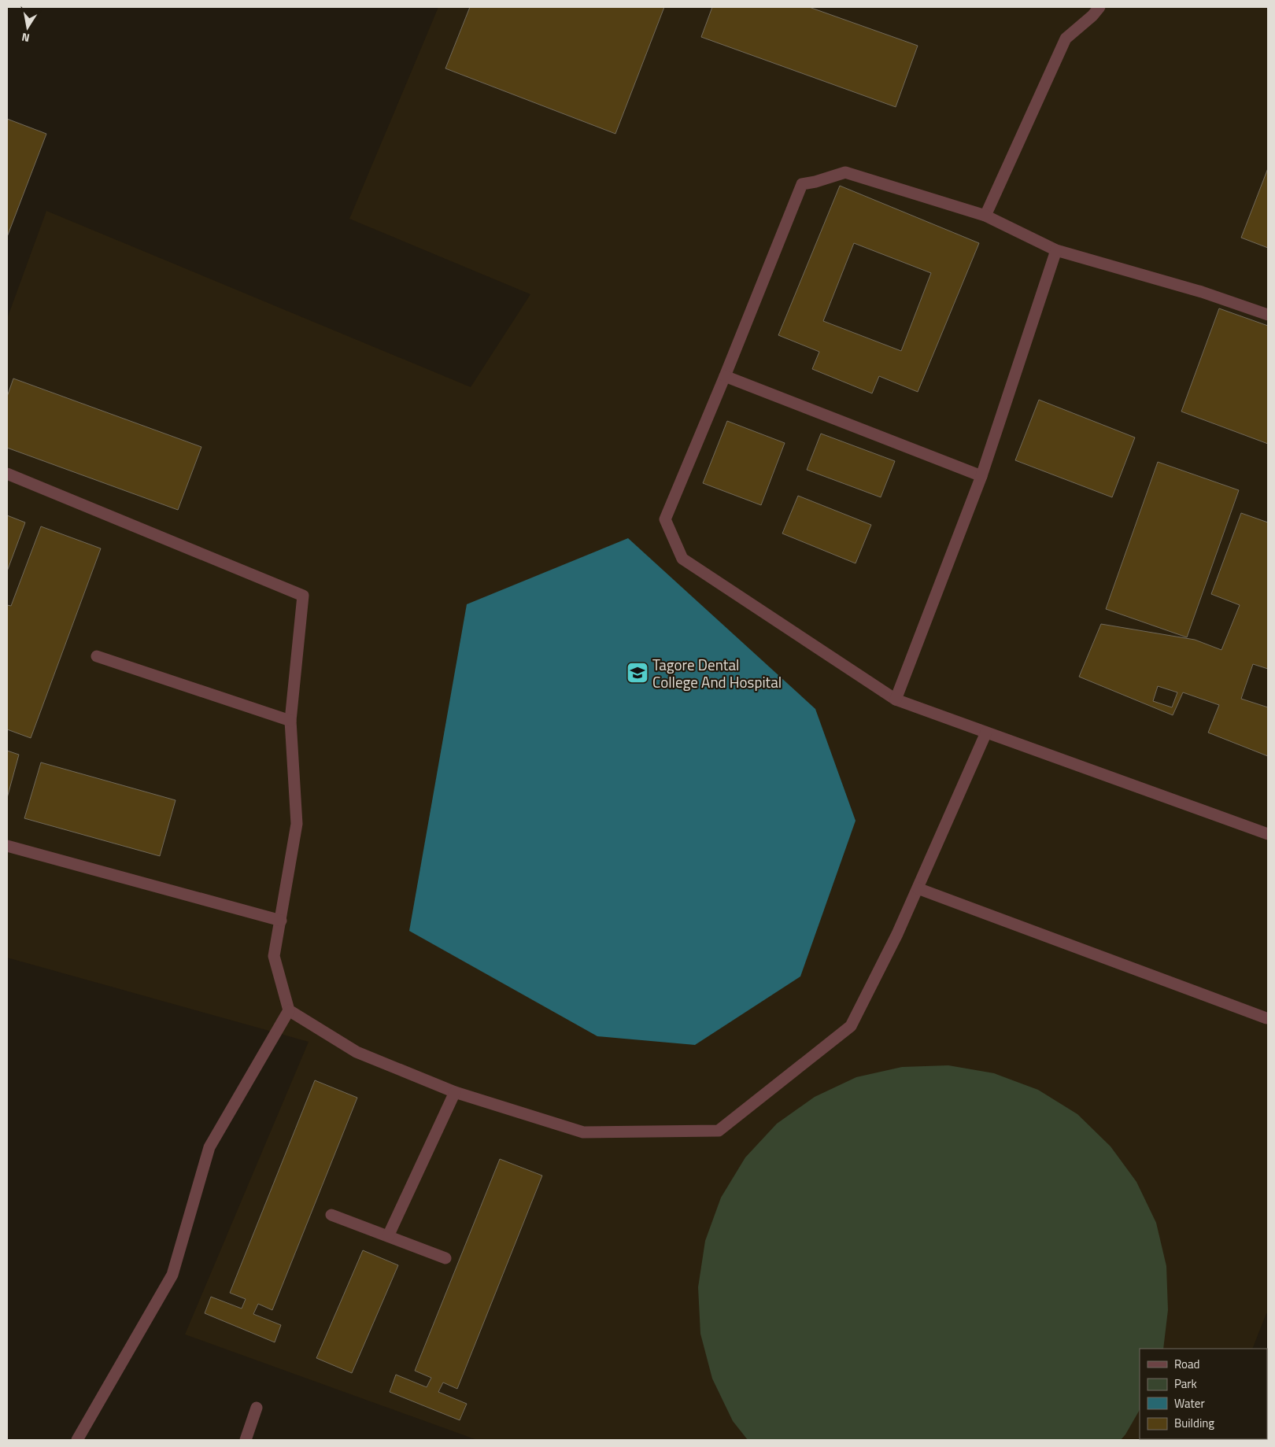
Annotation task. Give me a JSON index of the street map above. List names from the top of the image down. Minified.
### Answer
{"places":{"school or university":["Tagore Dental College And Hospital"]},"legend":["Road","Park","Water","Building"],"north":"bottom"}
